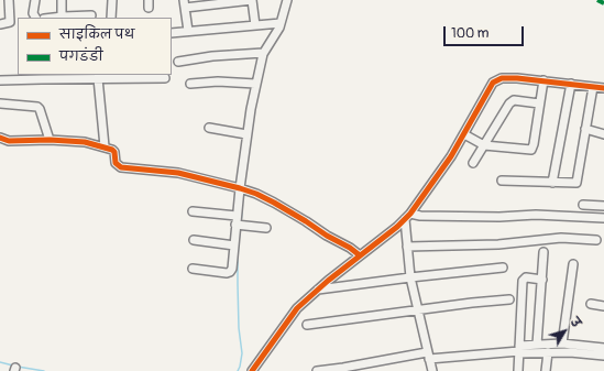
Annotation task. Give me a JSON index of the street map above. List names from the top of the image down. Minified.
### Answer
{"legend":["साइकिल पथ","पगडंडी"],"scale_bar":"100 m","north":"top right"}
